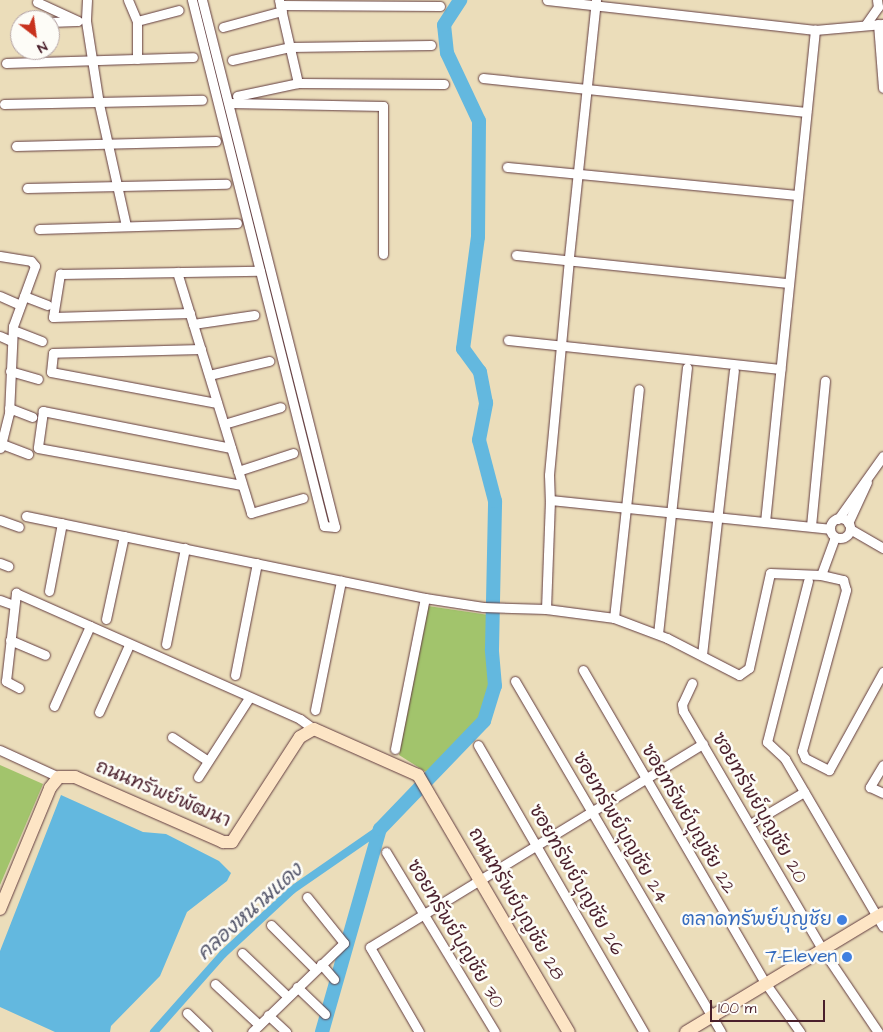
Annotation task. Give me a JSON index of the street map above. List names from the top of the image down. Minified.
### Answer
{"streets":{"street":["ถนนทรัพย์พัฒนา","ซอยทรัพย์บุญชัย 20","ซอยทรัพย์บุญชัย 22","ซอยทรัพย์บุญชัย 24","ซอยทรัพย์บุญชัย 26","ถนนทรัพย์บุญชัย 28","ซอยทรัพย์บุญชัย 30"]},"crossings":[["ถนนทรัพย์พัฒนา","ถนนทรัพย์บุญชัย 28"]],"water":["คลองหนามแดง"],"places":["ตลาดทรัพย์บุญชัย","7-Eleven"],"scale_bar":"100 m","north":"bottom right"}
